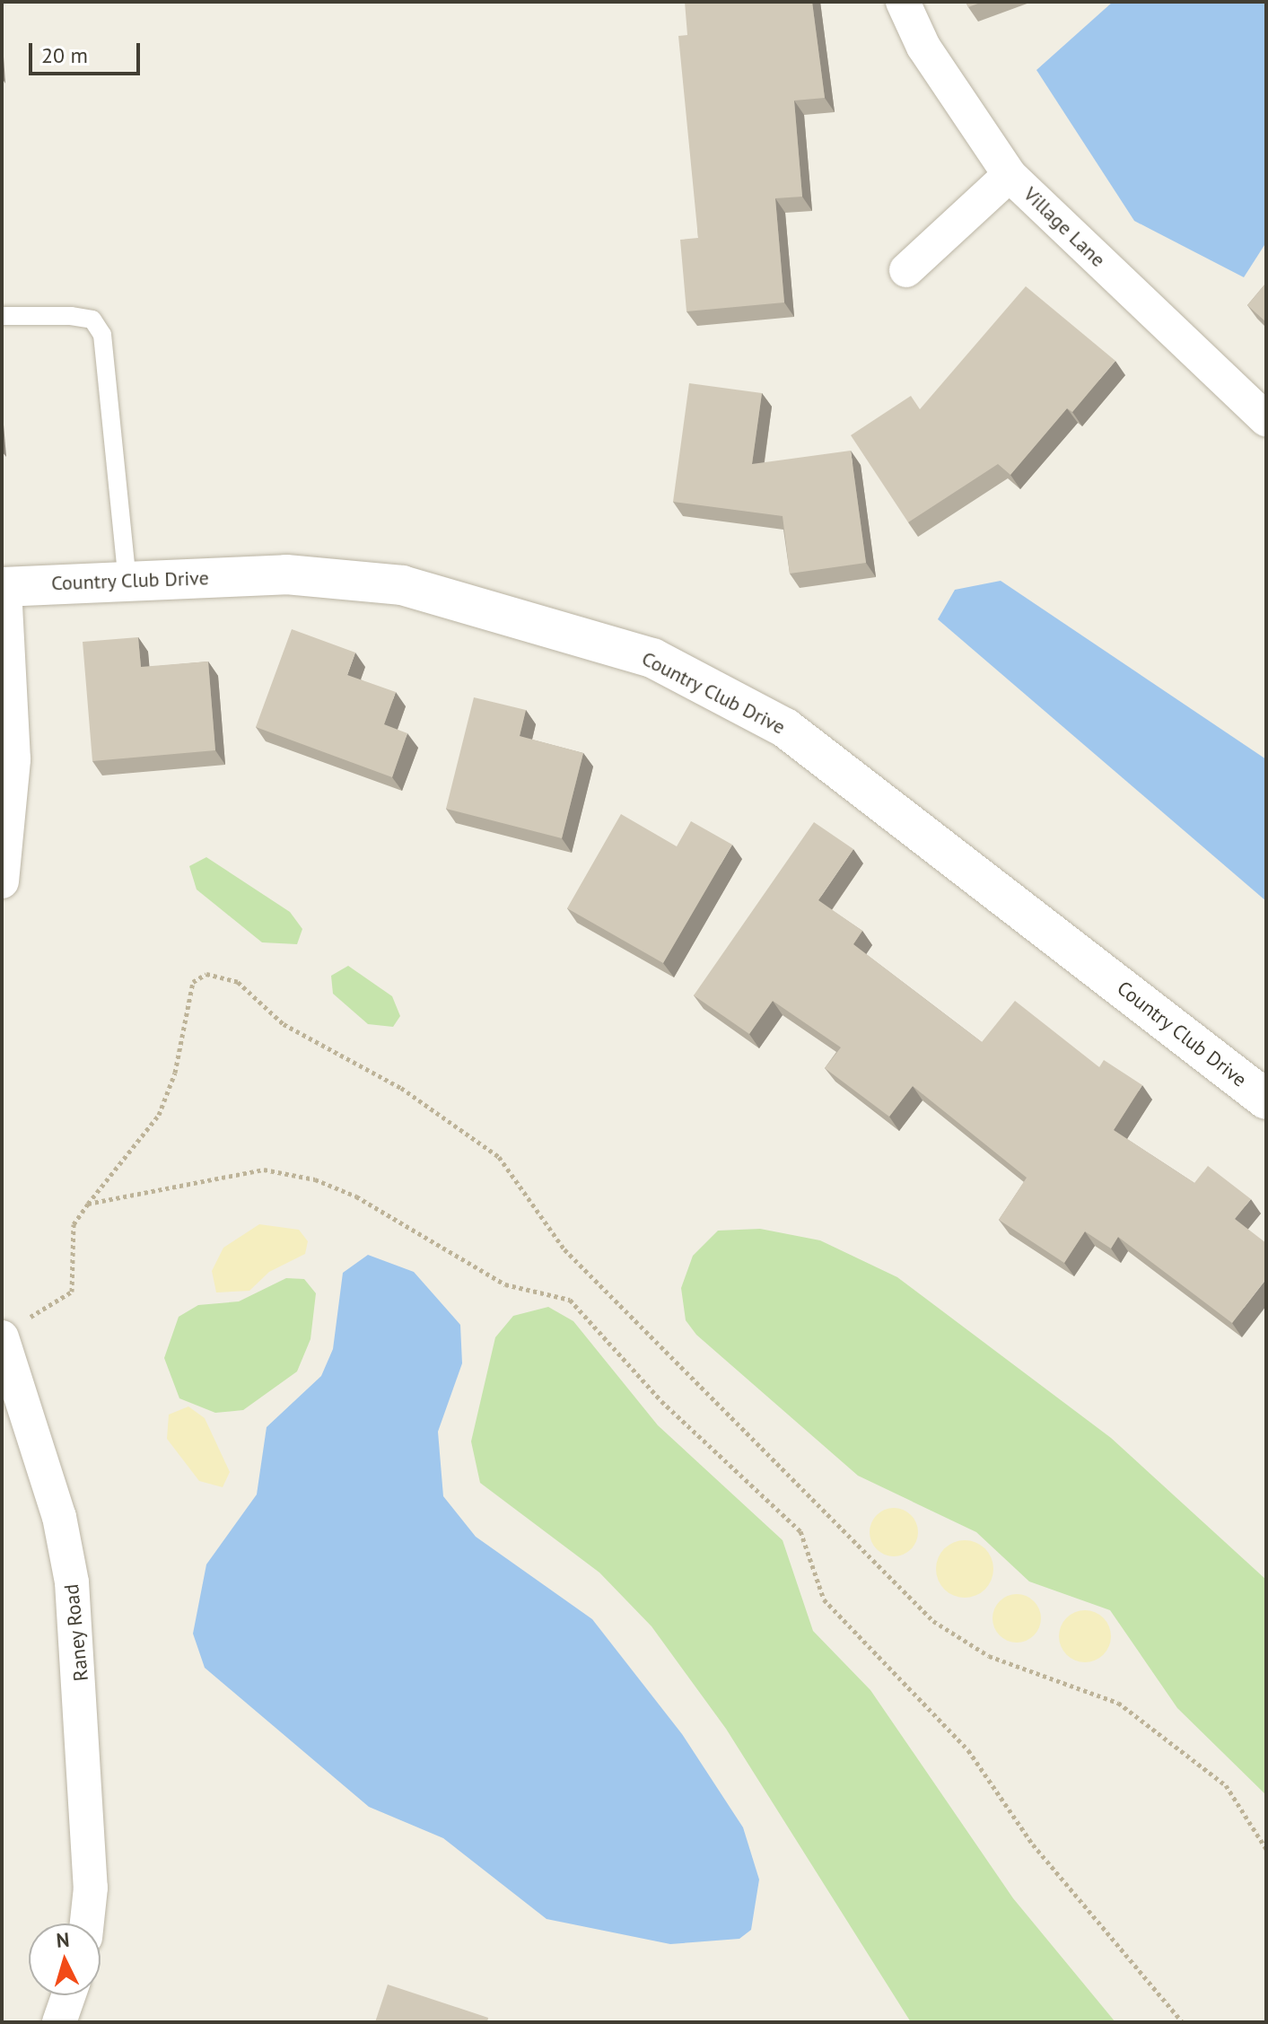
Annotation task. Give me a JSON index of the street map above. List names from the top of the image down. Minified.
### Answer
{"streets":{"street":["Village Lane","Country Club Drive","Raney Road"]},"scale_bar":"20 m","north":"top"}
